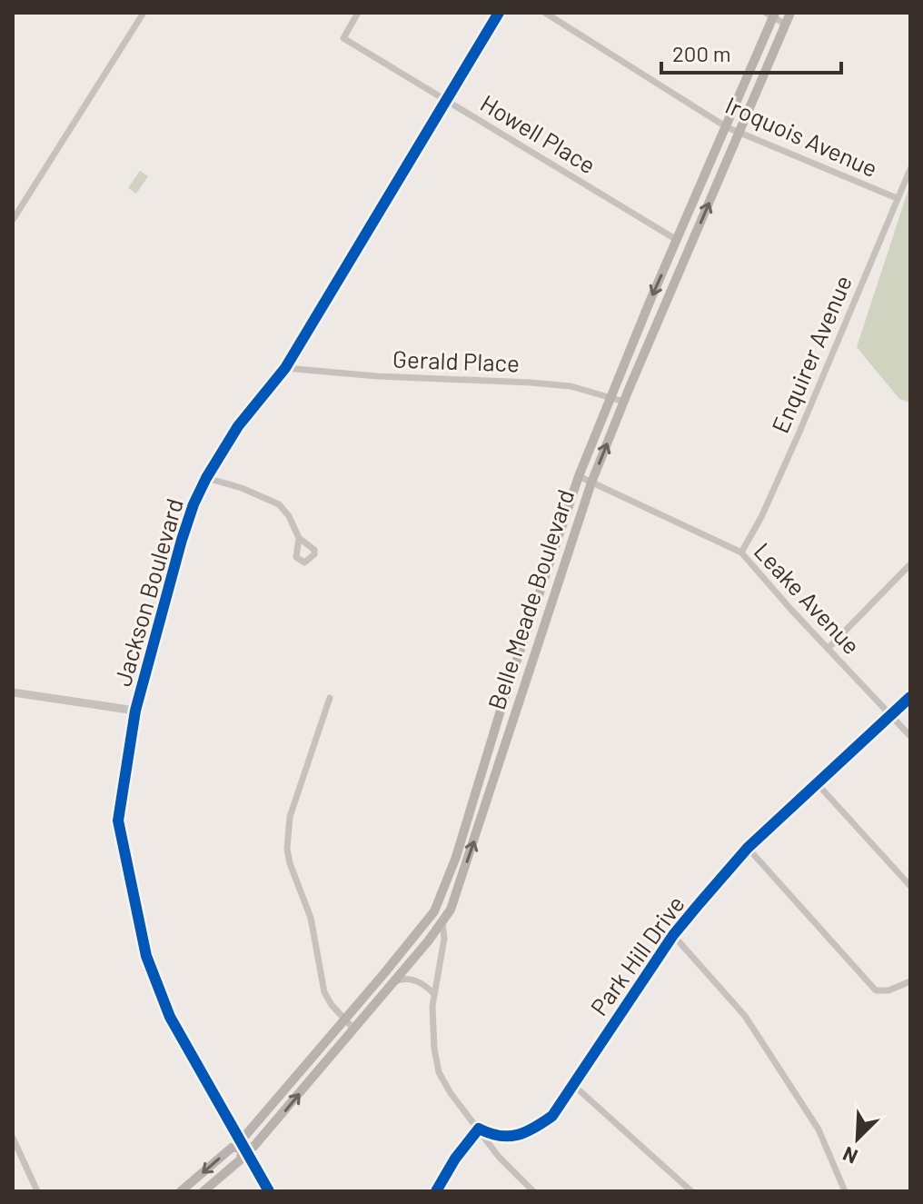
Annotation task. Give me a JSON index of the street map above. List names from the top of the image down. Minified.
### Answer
{"streets":{"main road":["Belle Meade Boulevard"],"street":["Howell Place","Iroquois Avenue","Enquirer Avenue","Gerald Place","Jackson Boulevard","Leake Avenue","Park Hill Drive"]},"crossings":[["Howell Place","Jackson Boulevard"],["Howell Place","Belle Meade Boulevard"],["Iroquois Avenue","Enquirer Avenue"],["Iroquois Avenue","Belle Meade Boulevard"],["Enquirer Avenue","Leake Avenue"],["Gerald Place","Jackson Boulevard"],["Gerald Place","Belle Meade Boulevard"],["Jackson Boulevard","Belle Meade Boulevard"],["Leake Avenue","Belle Meade Boulevard"],["Leake Avenue","Park Hill Drive"]],"scale_bar":"200 m","north":"bottom left"}
